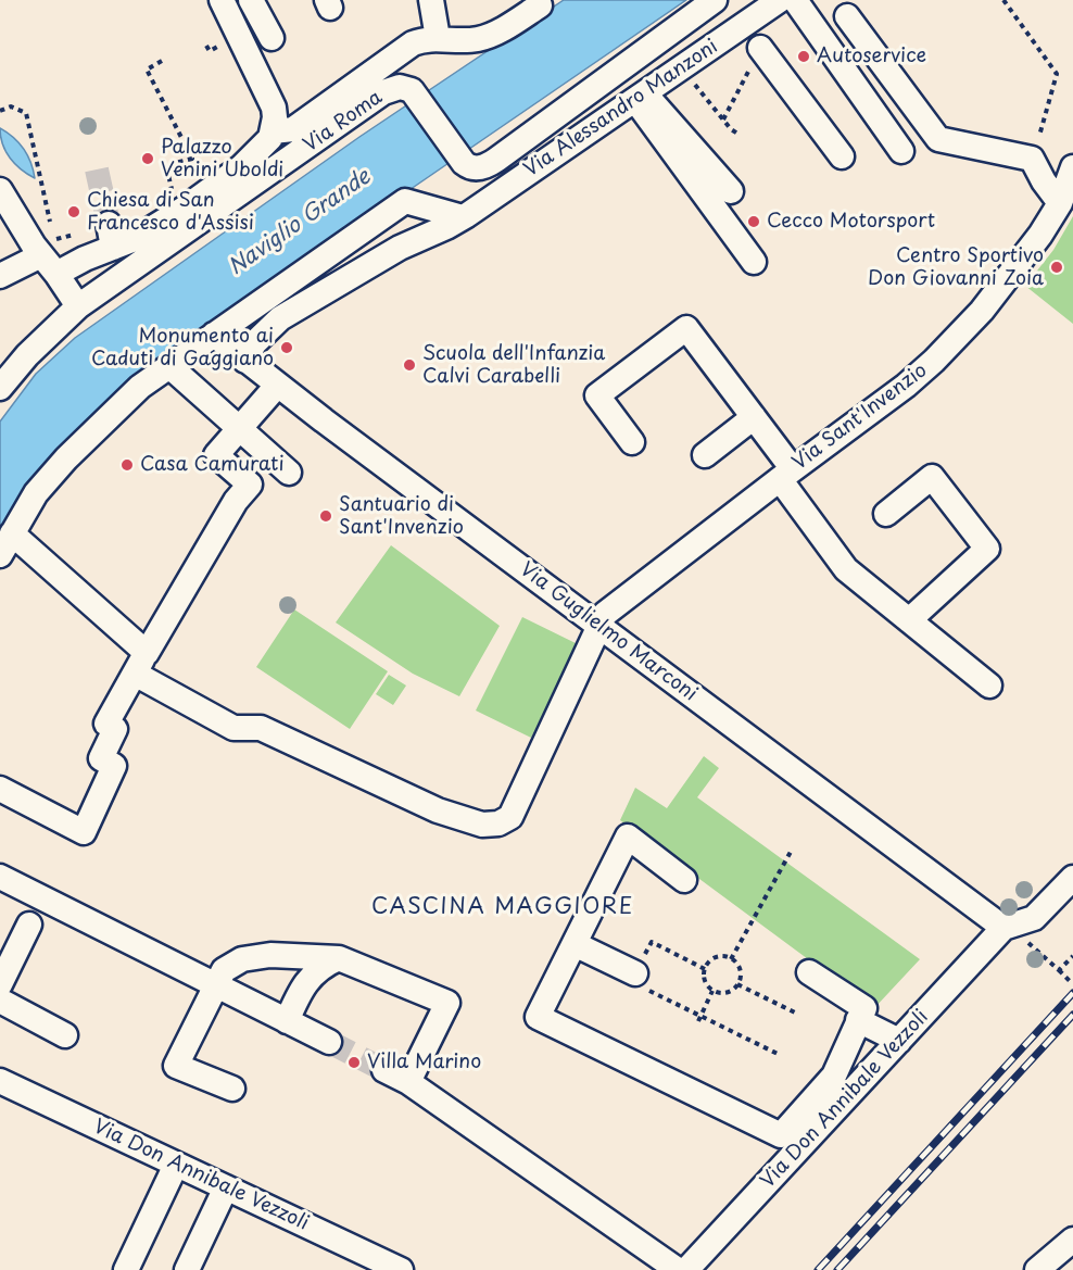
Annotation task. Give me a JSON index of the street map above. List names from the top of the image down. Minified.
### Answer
{"streets":{"street":["Via Alessandro Manzoni","Via Roma","Via Sant'Invenzio","Via Guglielmo Marconi","Via Don Annibale Vezzoli"]},"crossings":[["Via Alessandro Manzoni","Via Guglielmo Marconi"],["Via Sant'Invenzio","Via Guglielmo Marconi"],["Via Guglielmo Marconi","Via Don Annibale Vezzoli"]],"districts":["CASCINA MAGGIORE"],"water":["Naviglio Grande"],"places":["Autoservice","Palazzo Venini Uboldi","Chiesa di San Francesco d'Assisi","Cecco Motorsport","Centro Sportivo Don Giovanni Zoia","Monumento ai Caduti di Gaggiano","Scuola dell'Infanzia Calvi Carabelli","Casa Camurati","Santuario di Sant'Invenzio","Villa Marino"]}
